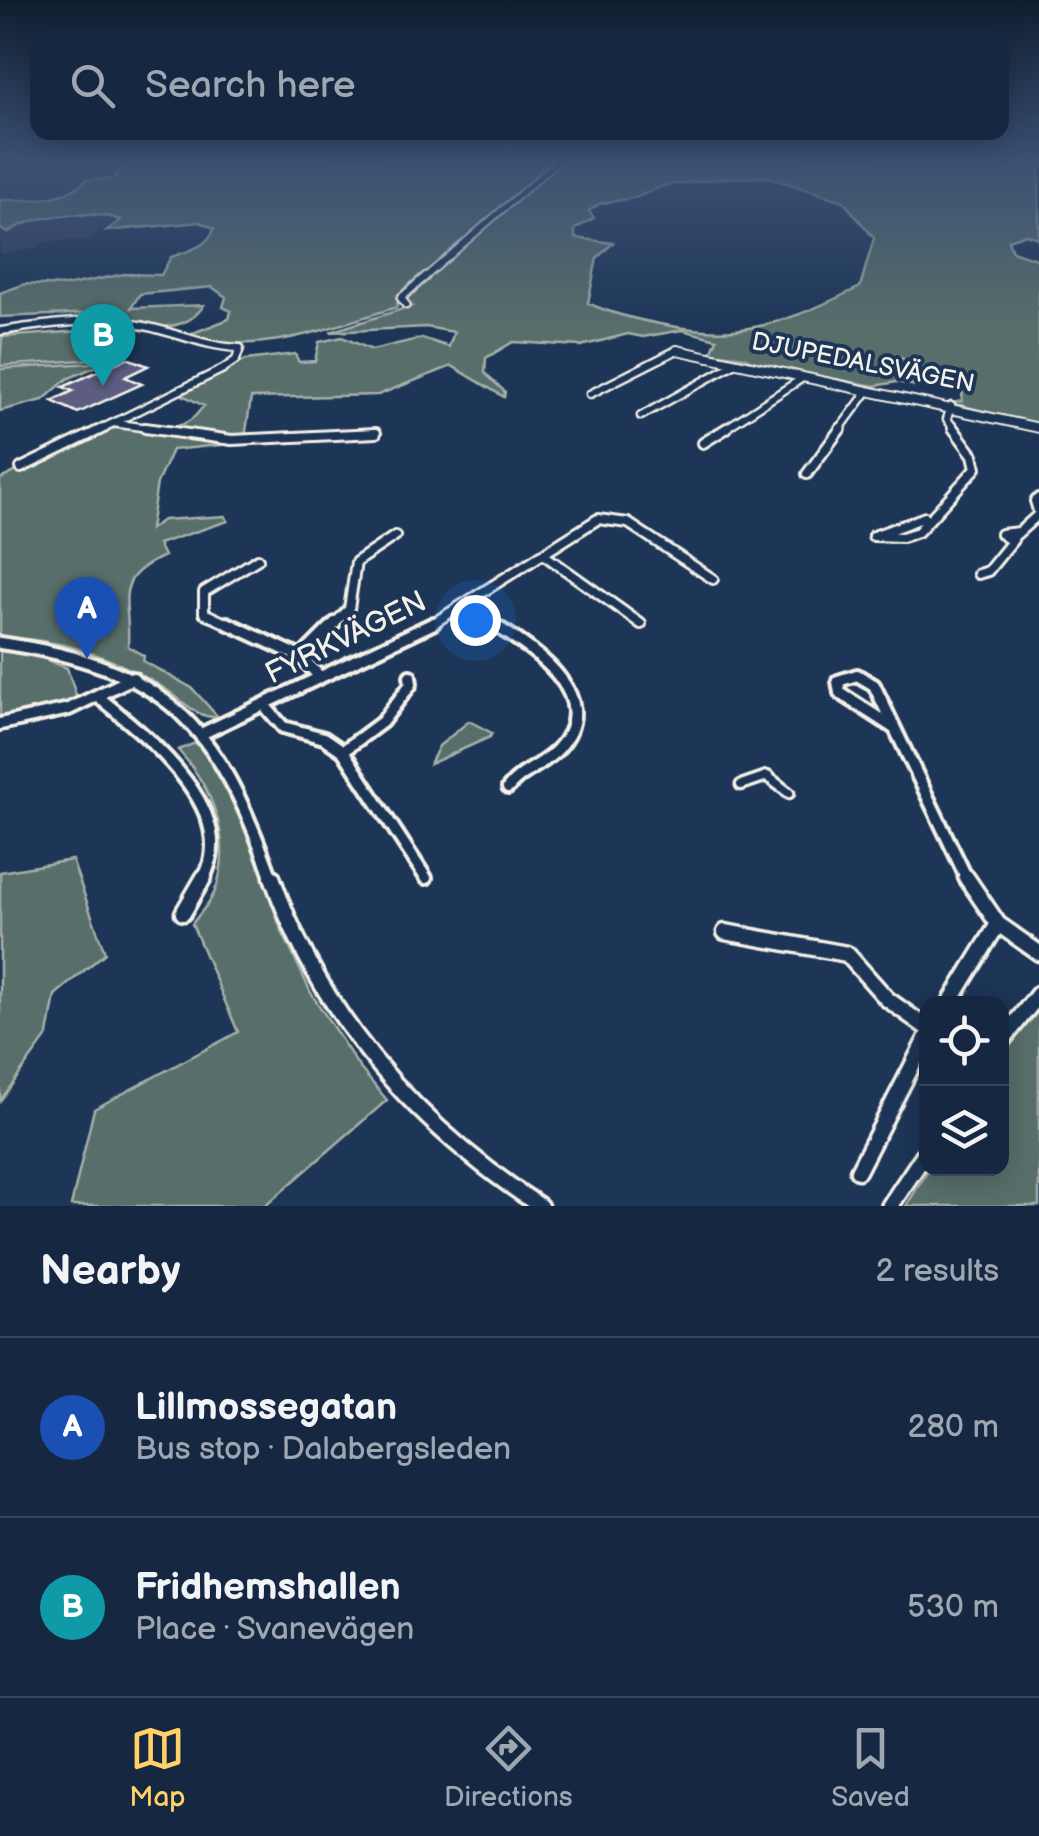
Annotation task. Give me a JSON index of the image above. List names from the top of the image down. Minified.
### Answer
{"streets":{"street":["DJUPEDALSVÄGEN","FYRKVÄGEN"]},"page":{"search":"Search here","pins":["B","A"],"heading":["Nearby","2 results"],"list":[{"mark":"A","name":"Lillmossegatan","note":"Bus stop · Dalabergsleden","value":"280 m"},{"mark":"B","name":"Fridhemshallen","note":"Place · Svanevägen","value":"530 m"}],"nav":["Map","Directions","Saved"]}}
